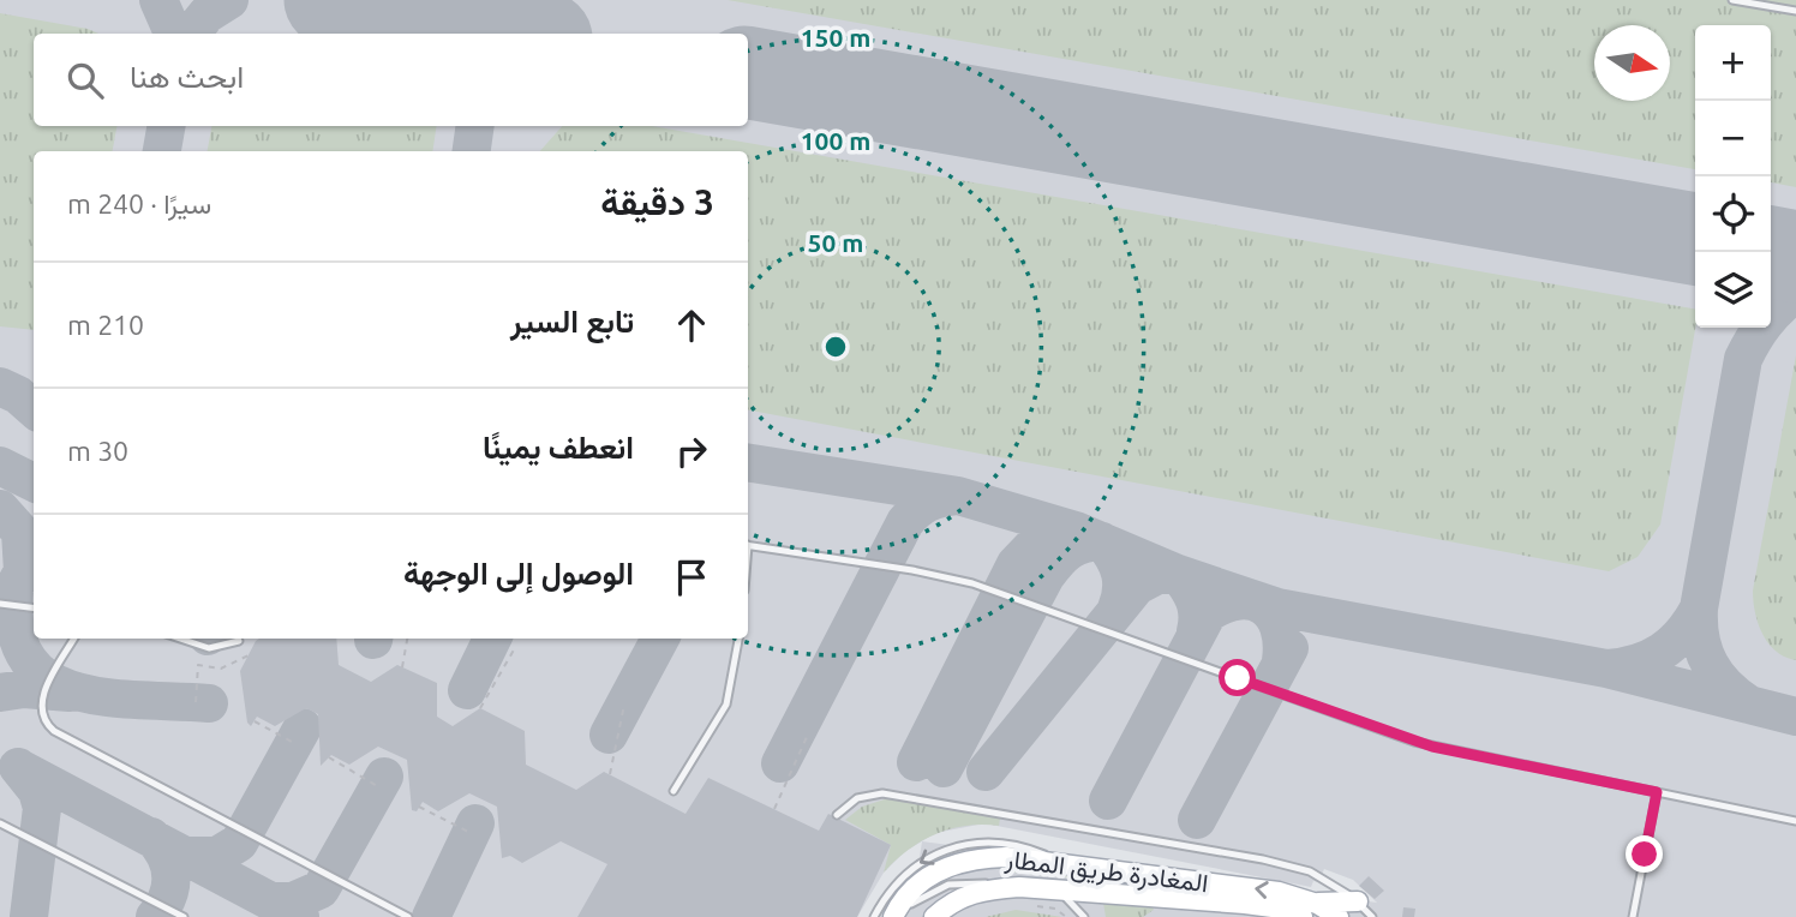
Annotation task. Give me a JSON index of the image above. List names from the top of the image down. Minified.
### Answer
{"streets":{"main road":["المغادرة طريق المطار"]},"north":"right","page":{"map_buttons":["+","−"],"search":"ابحث هنا","heading":["3 دقيقة","سيرًا · 240 m"],"list":[["تابع السير","210 m"],["انعطف يمينًا","30 m"],"الوصول إلى الوجهة"]},"rings":["150 m","100 m","50 m"]}
